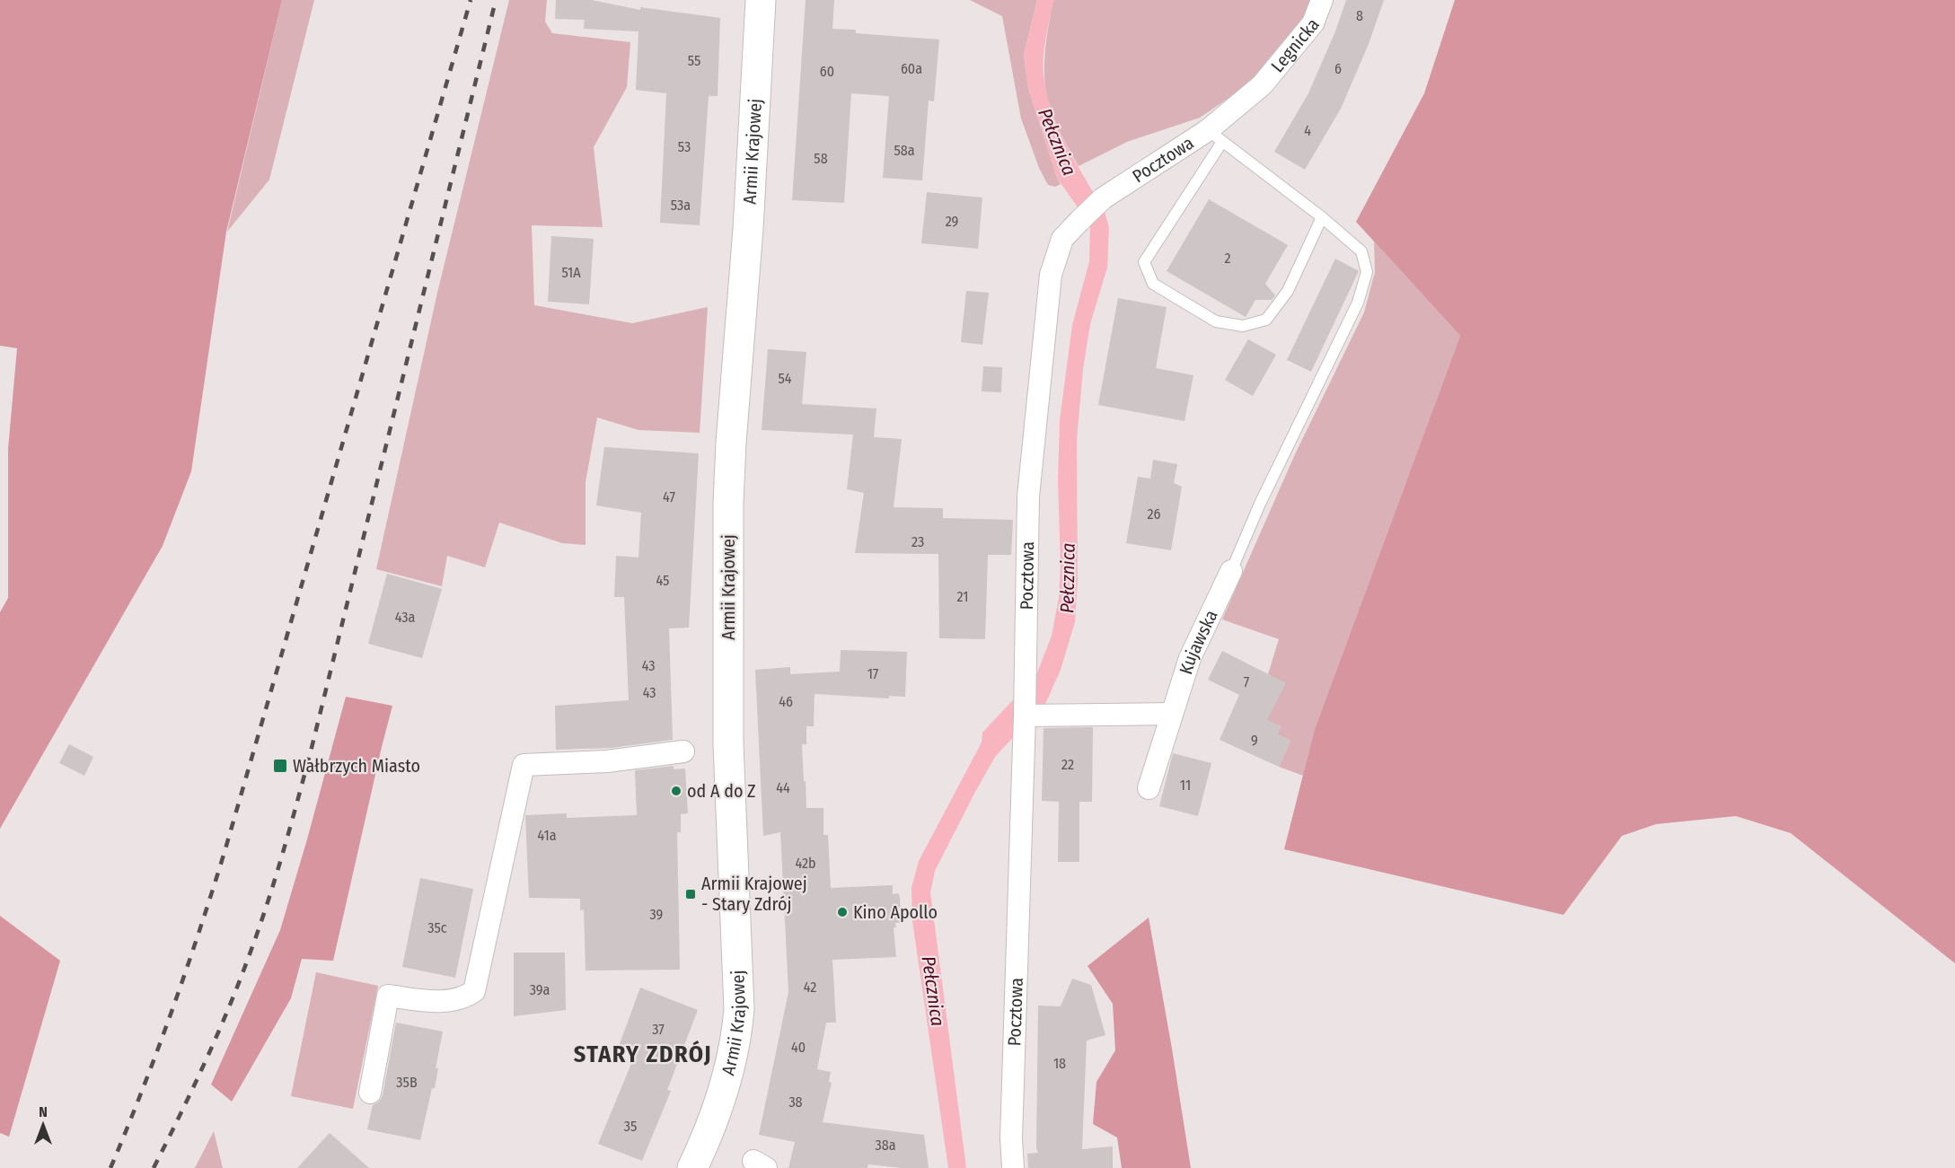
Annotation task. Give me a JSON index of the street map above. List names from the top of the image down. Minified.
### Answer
{"streets":{"main road":["Armii Krajowej"],"street":["Legnicka","Pocztowa","Kujawska"]},"crossings":[["Legnicka","Pocztowa"]],"districts":["STARY ZDRÓJ"],"water":["Pełcznica"],"places":{"transit":["Wałbrzych Miasto","Armii Krajowej - Stary Zdrój"],"other":["od A do Z","Kino Apollo"]},"house_numbers":["8","55","60a","6","60","4","53","58a","58","53a","29","2","51A","54","47","26","23","45","21","43a","43","17","7","43","46","9","22","11","44","41a","42b","39","35c","42","39a","37","40","18","35B","38","35","38a"],"north":"top"}
